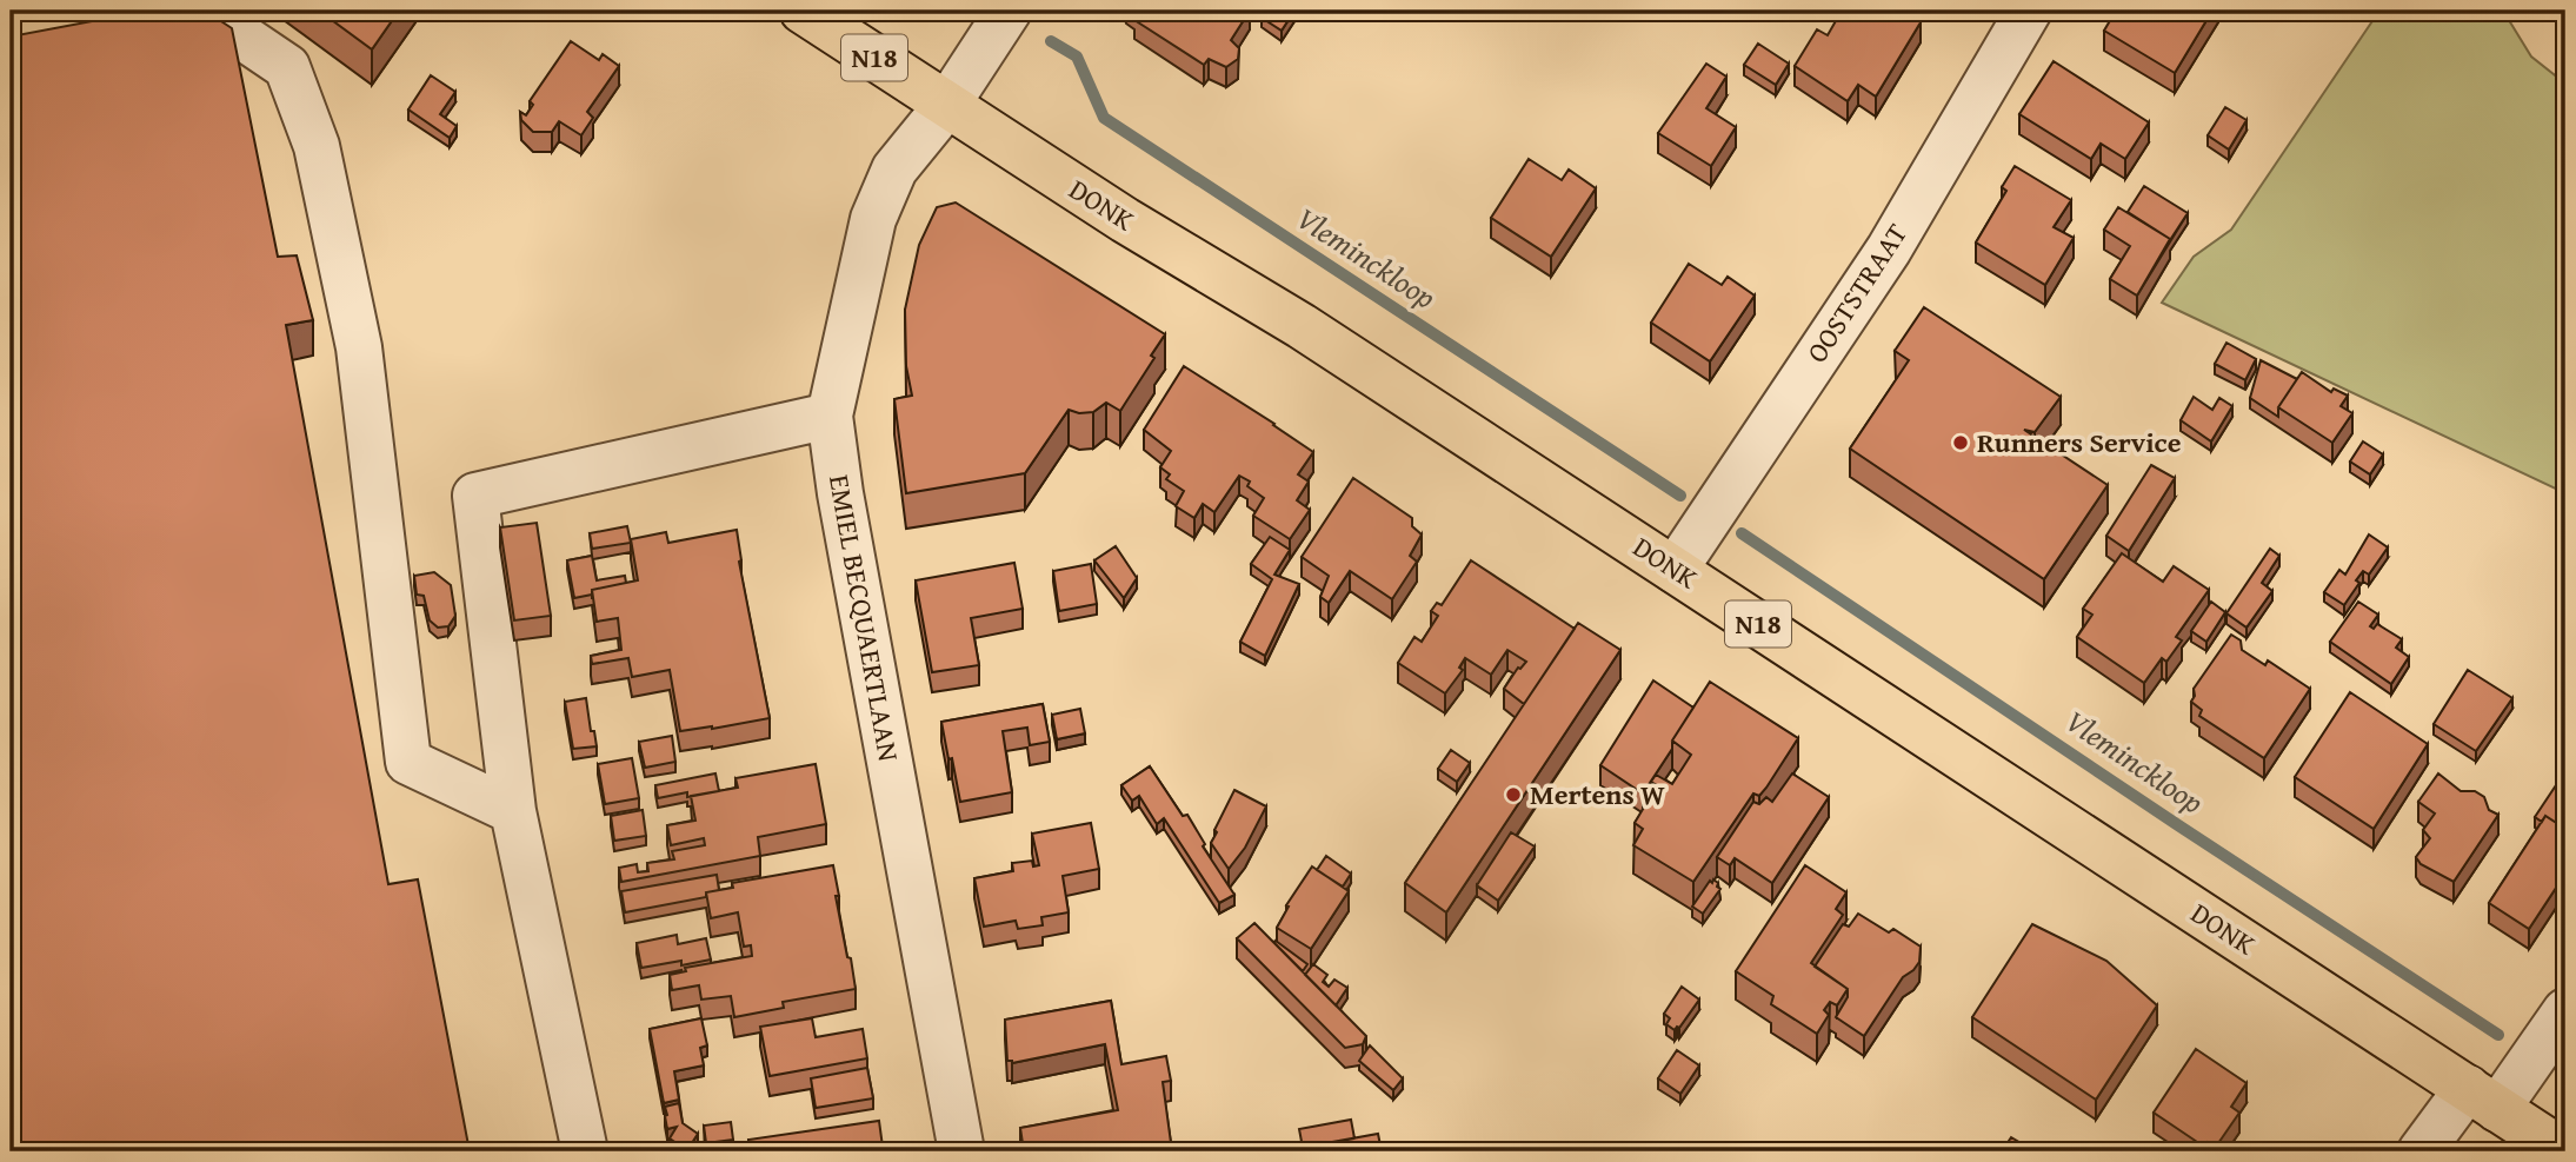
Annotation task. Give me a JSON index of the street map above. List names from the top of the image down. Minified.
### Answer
{"streets":{"main road":["N18","DONK"],"street":["OOSTSTRAAT","EMIEL BECQUAERTLAAN"]},"crossings":[["DONK","OOSTSTRAAT"],["DONK","EMIEL BECQUAERTLAAN"]],"water":["Vleminckloop"],"places":["Runners Service","Mertens W"]}
